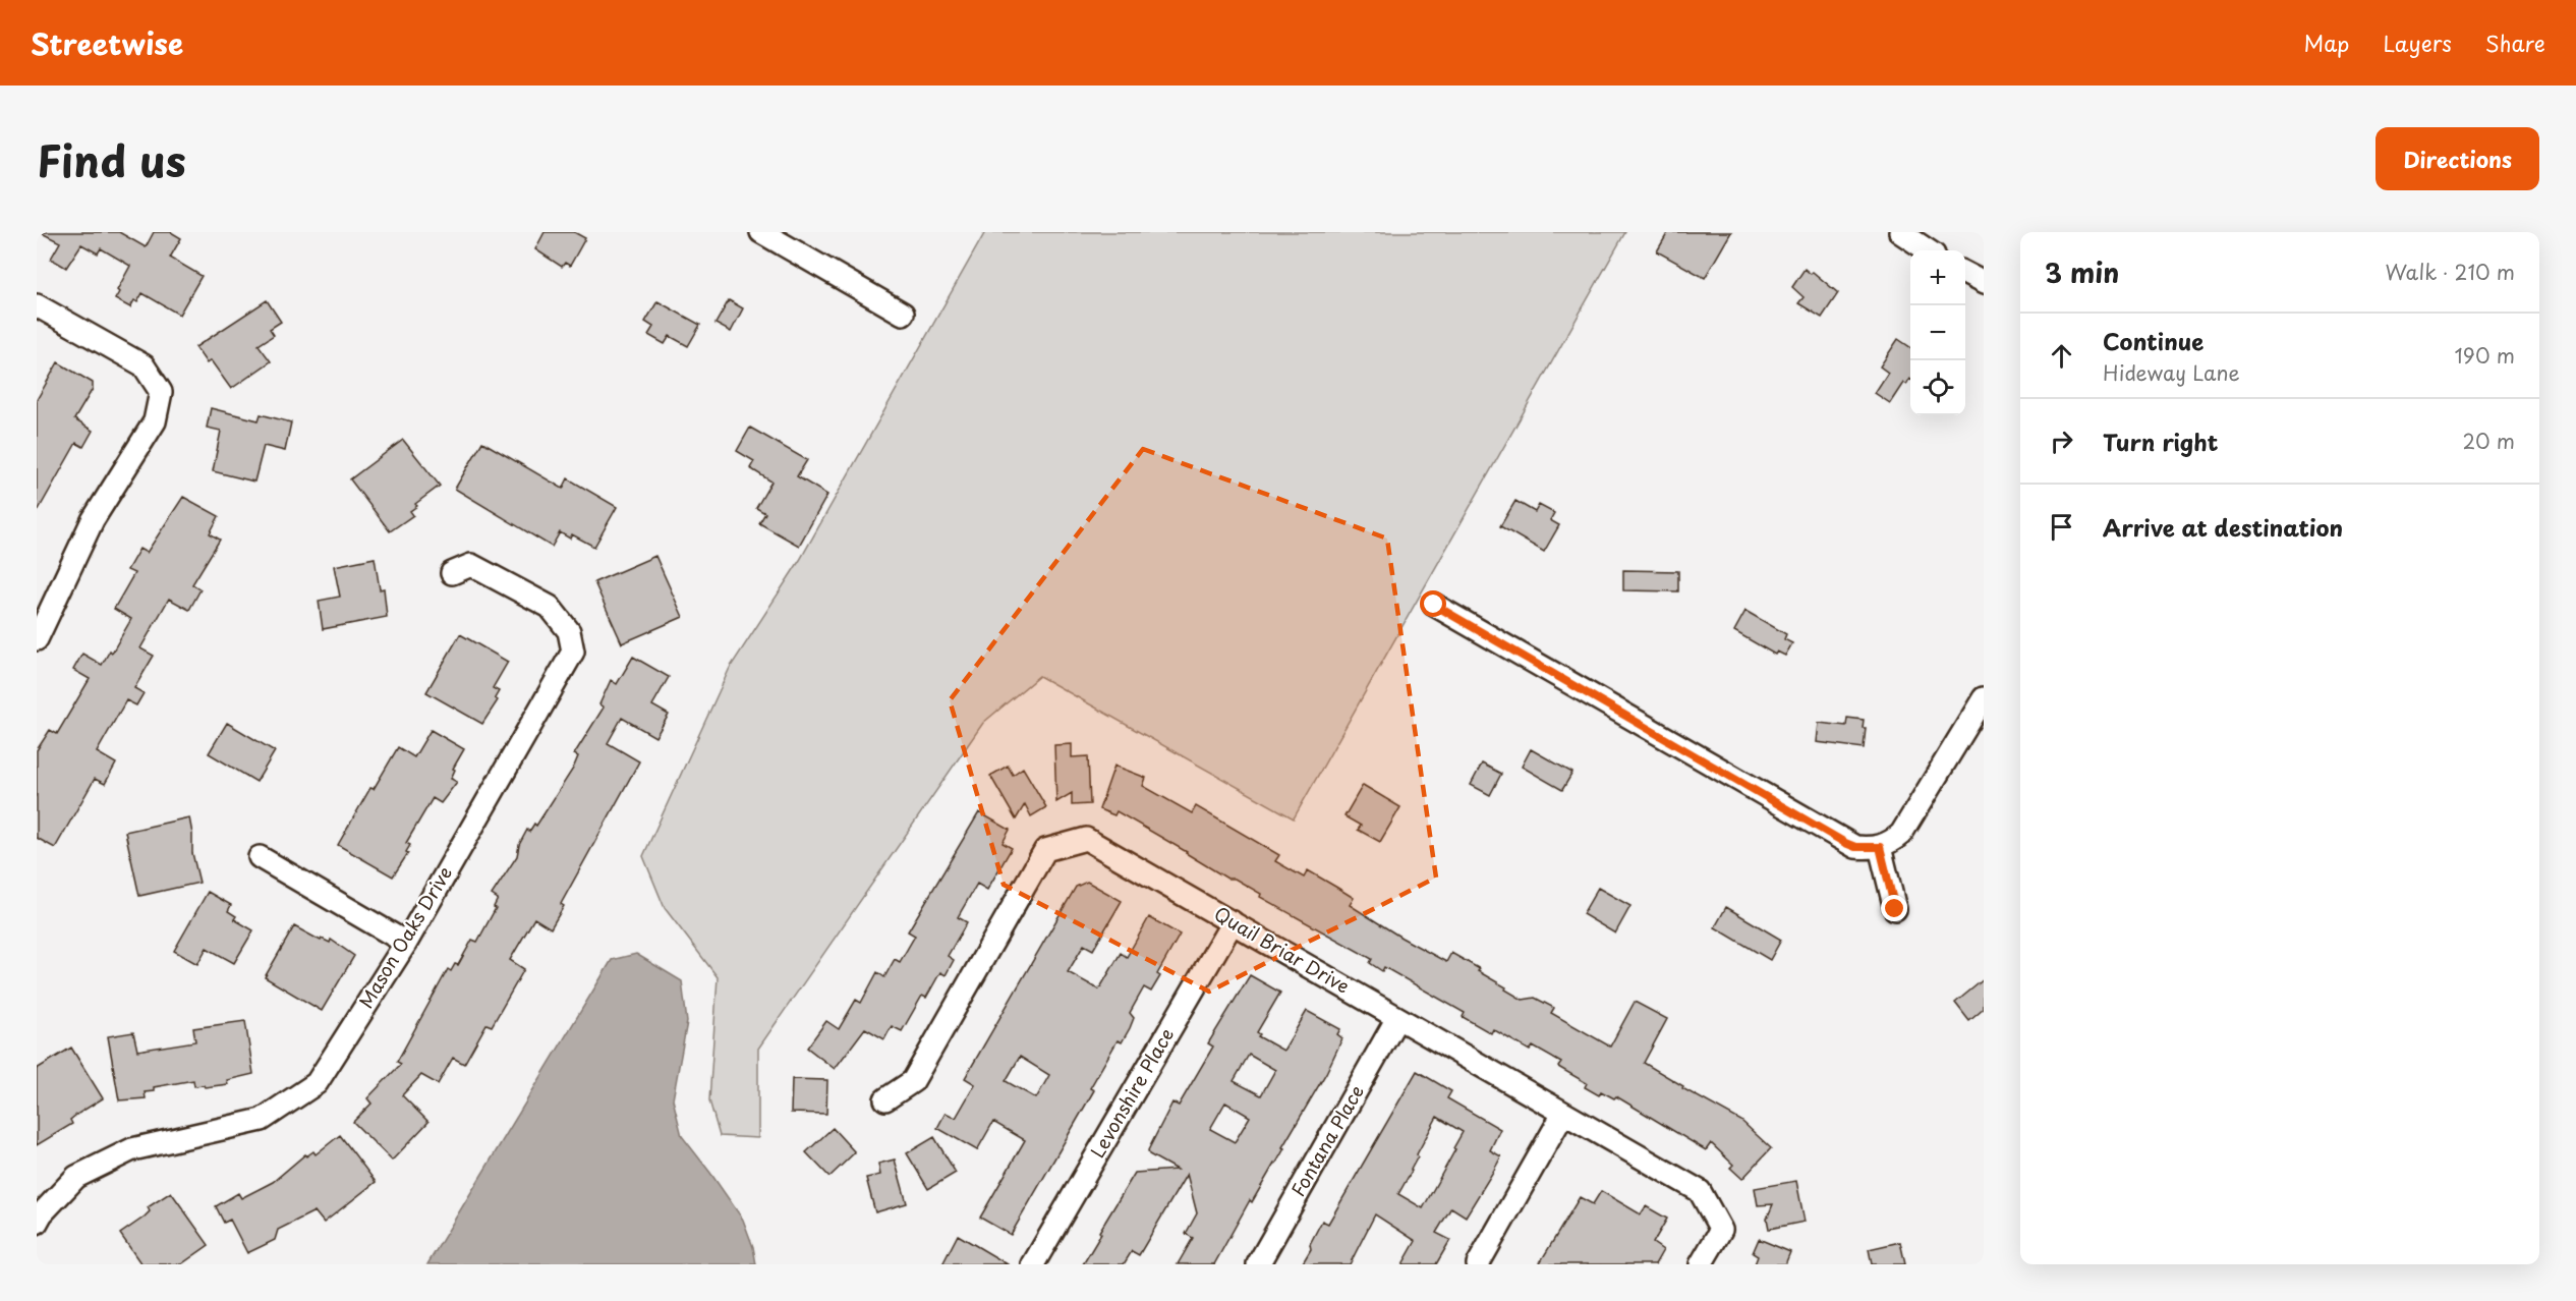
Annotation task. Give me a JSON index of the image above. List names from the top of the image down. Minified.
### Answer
{"streets":{"street":["Mason Oaks Drive","Quail Briar Drive","Levonshire Place","Fontana Place"]},"crossings":[["Quail Briar Drive","Levonshire Place"],["Quail Briar Drive","Fontana Place"]],"page":{"header":"Streetwise","nav":["Map","Layers","Share"],"title":"Find us","buttons":"Directions","heading":["3 min","Walk · 210 m"],"map_buttons":["+","−"],"list":[["Continue","Hideway Lane","190 m"],["Turn right","20 m"],"Arrive at destination"]}}
